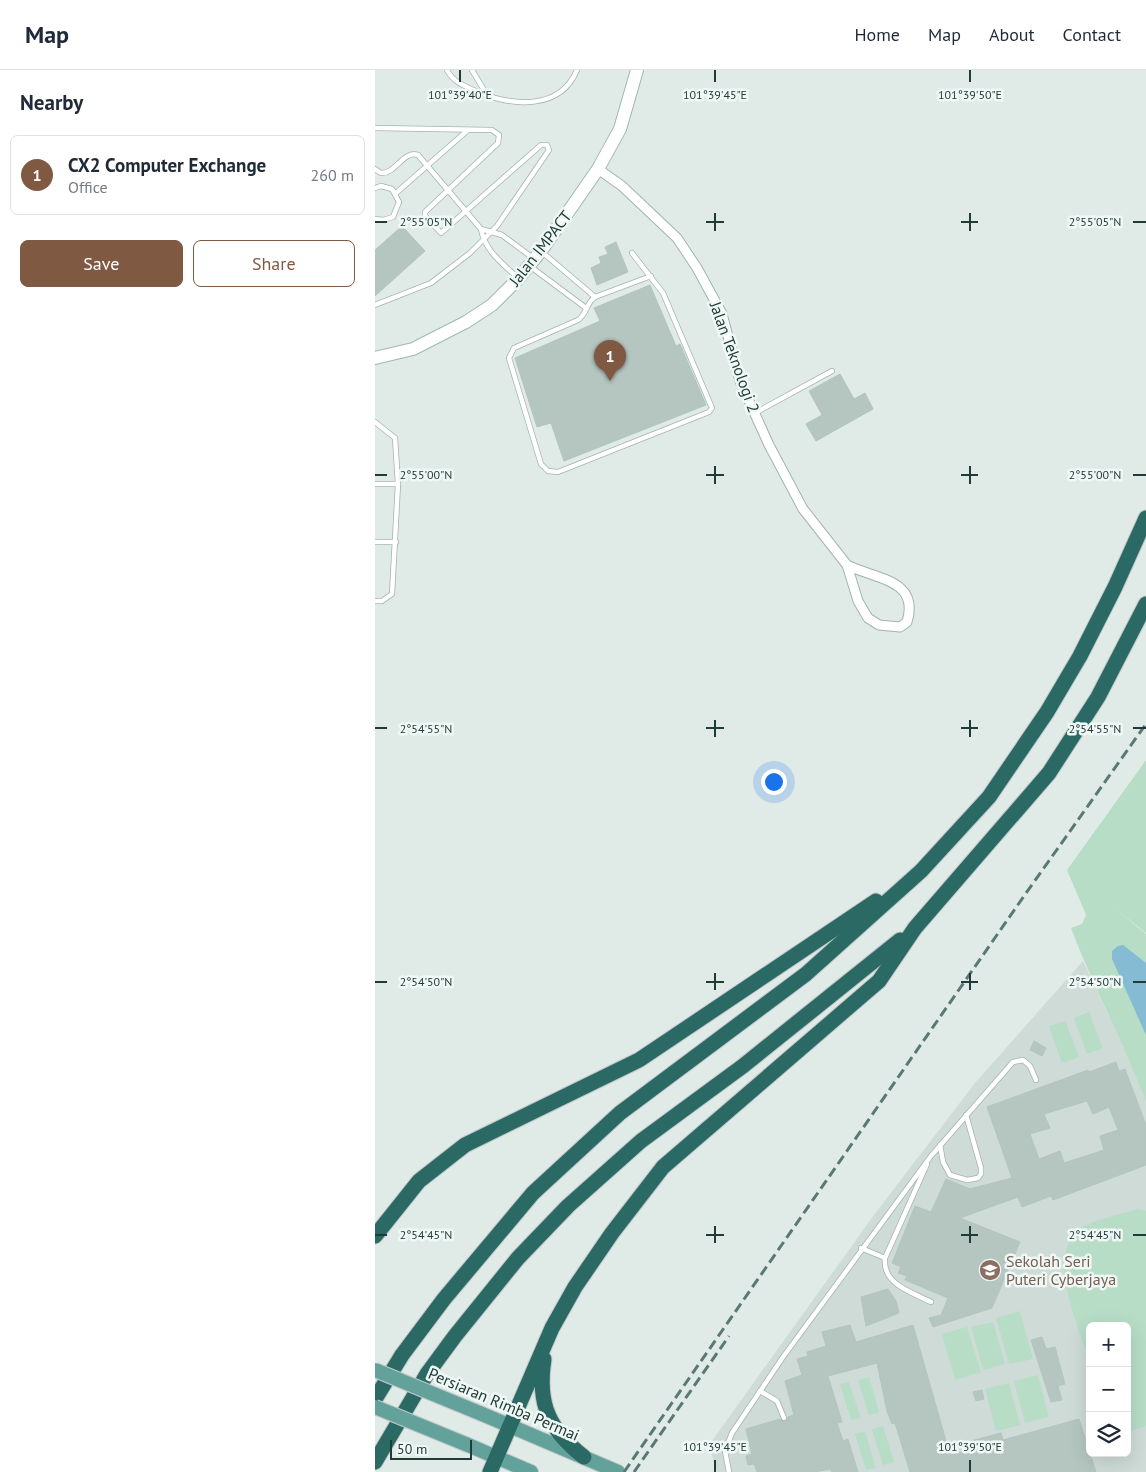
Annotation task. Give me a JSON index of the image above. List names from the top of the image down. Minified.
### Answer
{"streets":{"main road":["Persiaran Rimba Permai"],"street":["Jalan IMPACT","Jalan Teknologi 2"]},"crossings":[["Jalan IMPACT","Jalan Teknologi 2"]],"places":{"school or university":["Sekolah Seri Puteri Cyberjaya"]},"scale_bar":"50 m","page":{"header":"Map","nav":["Home","Map","About","Contact"],"heading":"Nearby","list":[{"mark":"1","name":"CX2 Computer Exchange","note":"Office","value":"260 m"}],"buttons":["Save","Share"],"pins":"1","map_buttons":["+","−"],"scale":"50 m"},"coordinates":["101°39'40\"E","101°39'45\"E","101°39'50\"E","2°55'05\"N","2°55'00\"N","2°54'55\"N","2°54'50\"N","2°54'45\"N"]}
